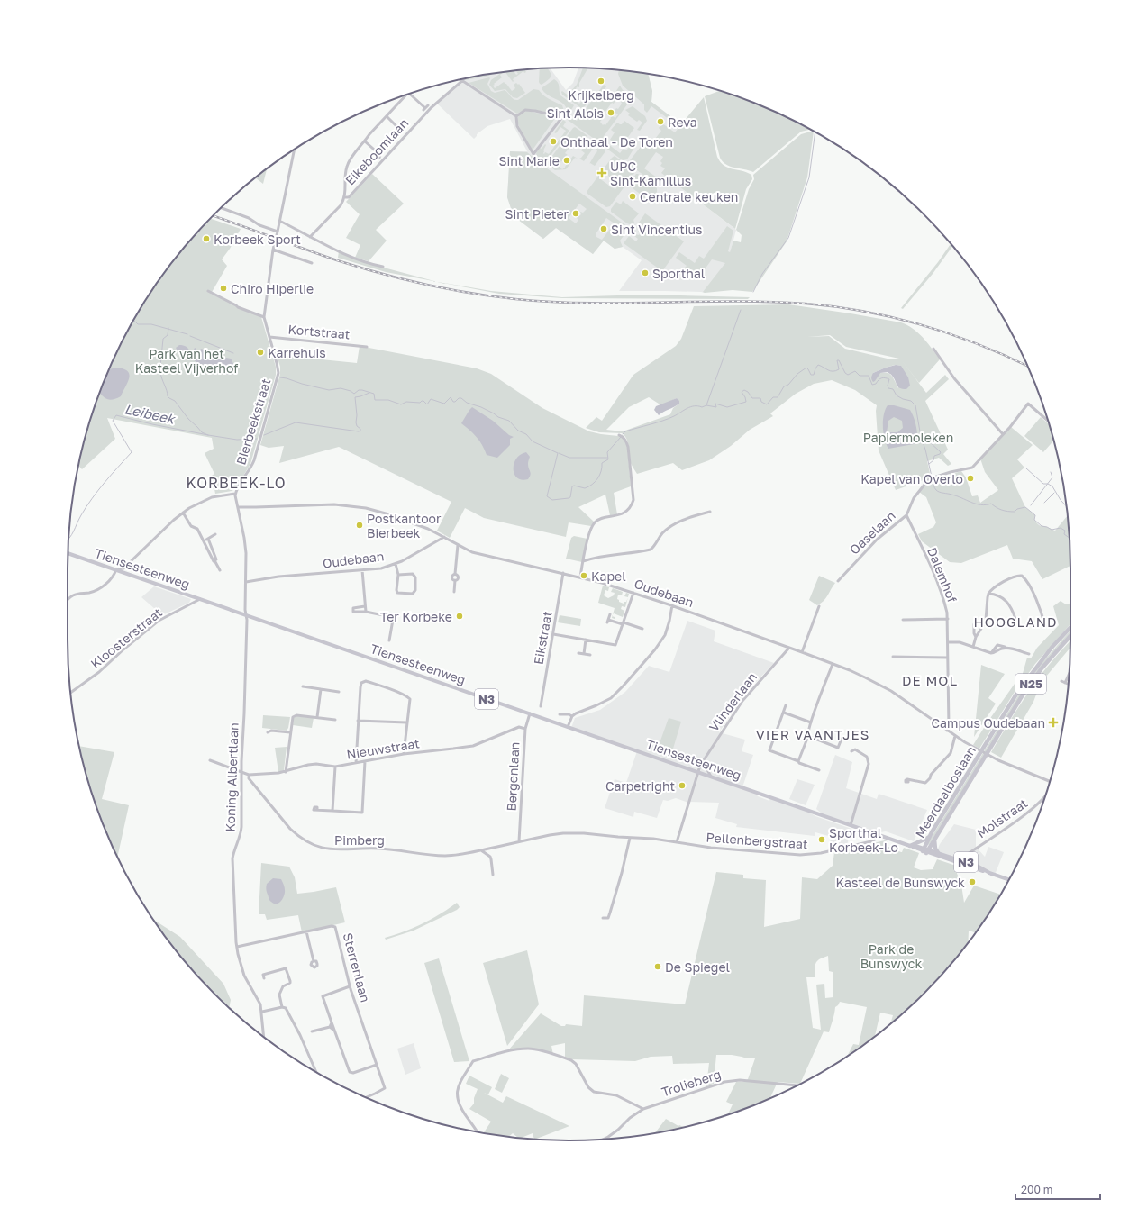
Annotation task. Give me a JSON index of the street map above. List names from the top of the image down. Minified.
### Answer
{"streets":{"highway":["N25","Meerdaalboslaan"],"main road":["Tiensesteenweg","N3"],"street":["Eikeboomlaan","Kortstraat","Bierbeekstraat","Oaselaan","Oudebaan","Dalemhof","Kloosterstraat","Eikstraat","Vlinderlaan","Nieuwstraat","Bergenlaan","Koning Albertlaan","Molstraat","Pimberg","Pellenbergstraat","Sterrenlaan","Trolieberg"]},"crossings":[["Kortstraat","Bierbeekstraat"],["Oaselaan","Dalemhof"],["Oudebaan","Dalemhof"],["Oudebaan","Eikstraat"],["Oudebaan","Vlinderlaan"],["Tiensesteenweg","Kloosterstraat"],["Tiensesteenweg","Vlinderlaan"],["Tiensesteenweg","Bergenlaan"],["Tiensesteenweg","Koning Albertlaan"],["Tiensesteenweg","Meerdaalboslaan"],["Tiensesteenweg","Molstraat"],["Tiensesteenweg","Pellenbergstraat"],["Vlinderlaan","Pellenbergstraat"],["Nieuwstraat","Bergenlaan"],["Nieuwstraat","Pimberg"],["Bergenlaan","Pimberg"],["Koning Albertlaan","Sterrenlaan"],["Pimberg","Pellenbergstraat"]],"districts":["KORBEEK-LO","HOOGLAND","DE MOL","VIER VAANTJES"],"water":["Leibeek"],"parks":["Park van het Kasteel Vijverhof","Papiermoleken","Park de Bunswyck"],"places":{"other":["Krijkelberg","Sint Alois","Reva","Onthaal - De Toren","Sint Marie","Centrale keuken","Sint Pieter","Sint Vincentius","Korbeek Sport","Sporthal","Chiro Hiperlie","Karrehuis","Kapel van Overlo","Postkantoor Bierbeek","Kapel","Ter Korbeke","Carpetright","Sporthal Korbeek-Lo","Kasteel de Bunswyck","De Spiegel"],"health":["UPC Sint-Kamillus","Campus Oudebaan"]},"scale_bar":"200 m"}
